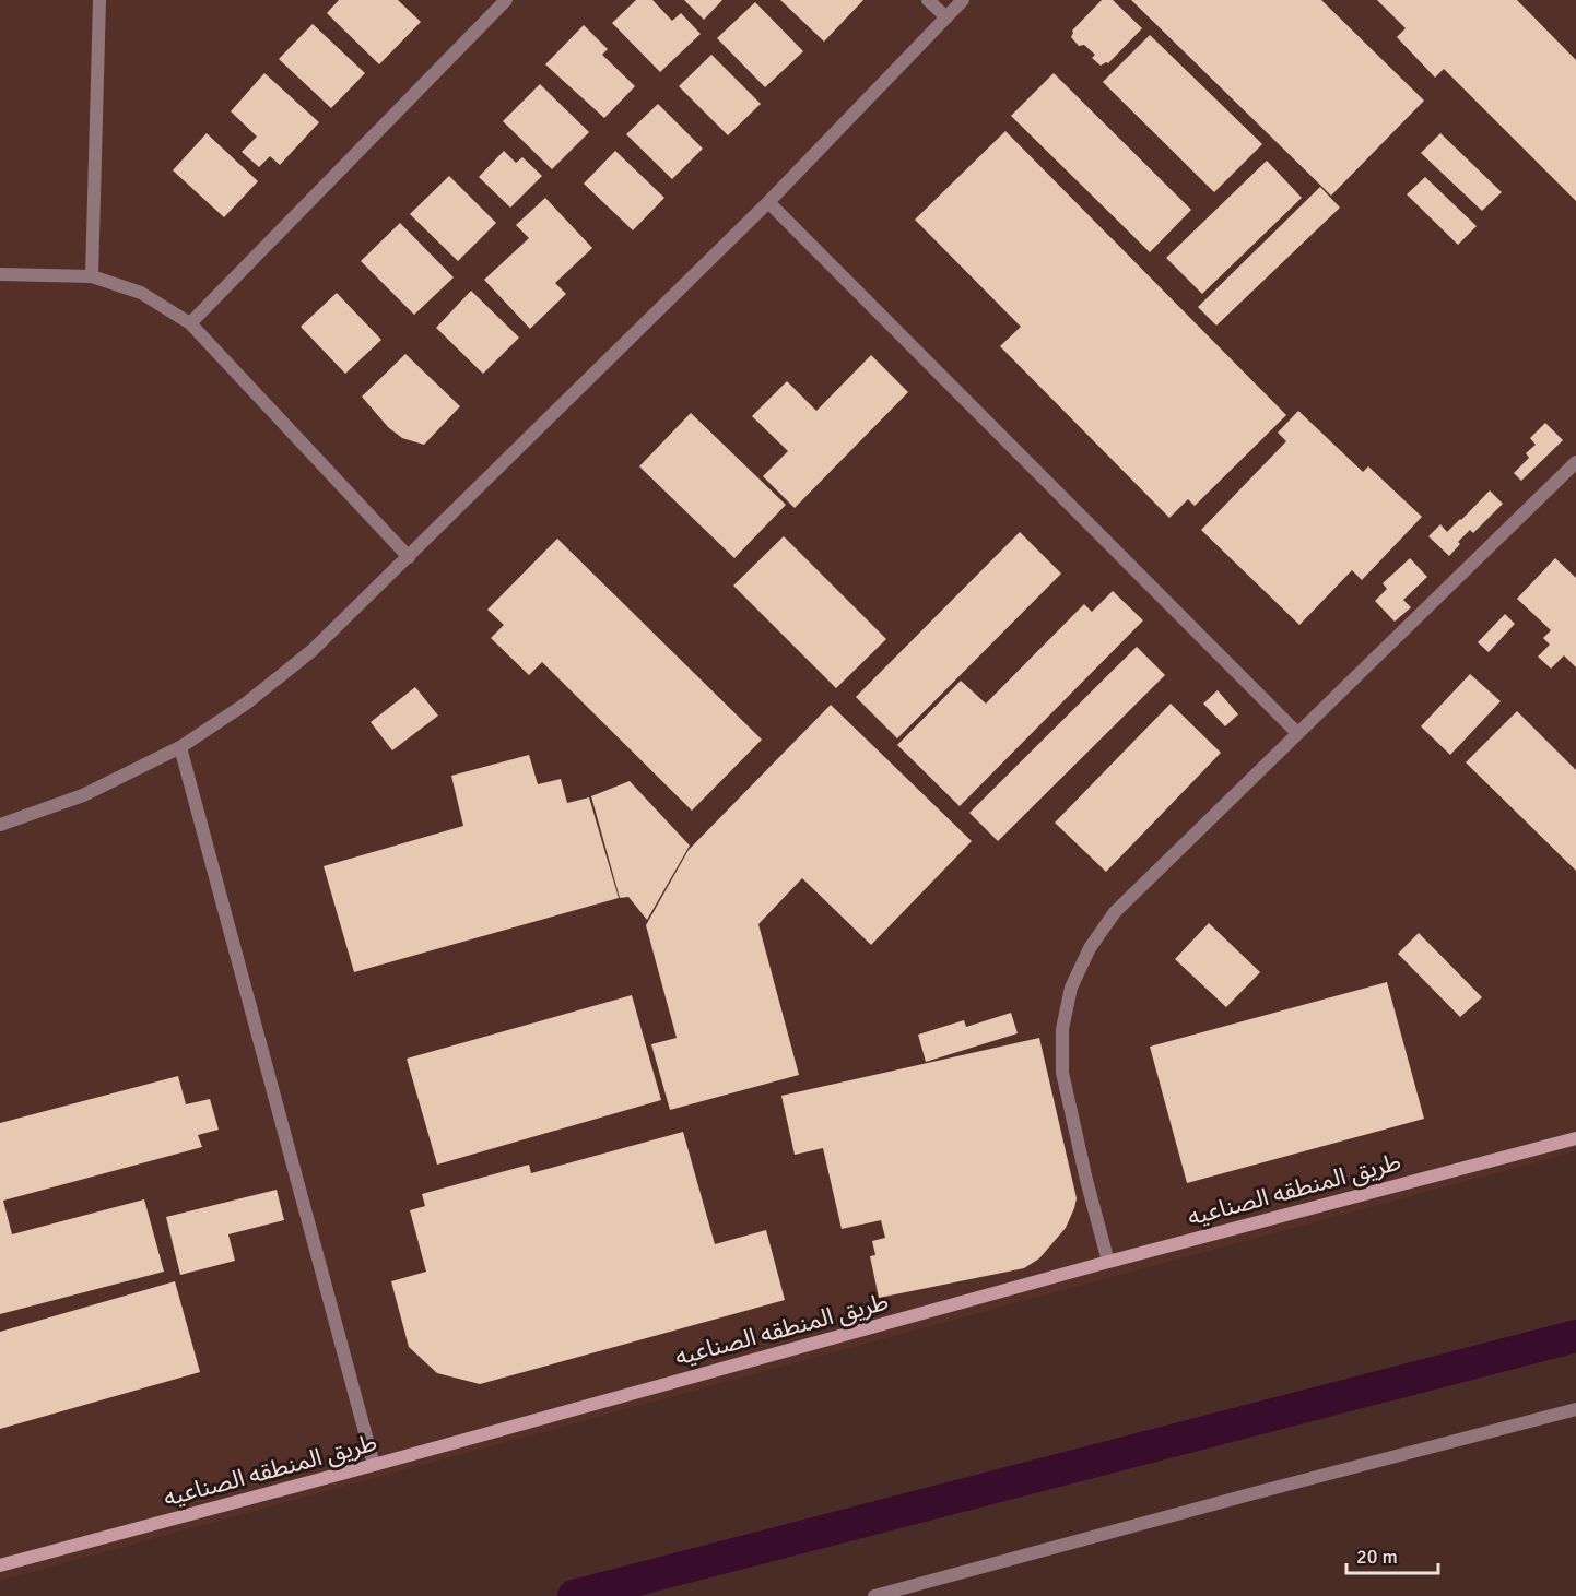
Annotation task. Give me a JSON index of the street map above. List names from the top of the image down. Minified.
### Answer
{"streets":{"main road":["طريق المنطقه الصناعيه"]},"scale_bar":"20 m"}
